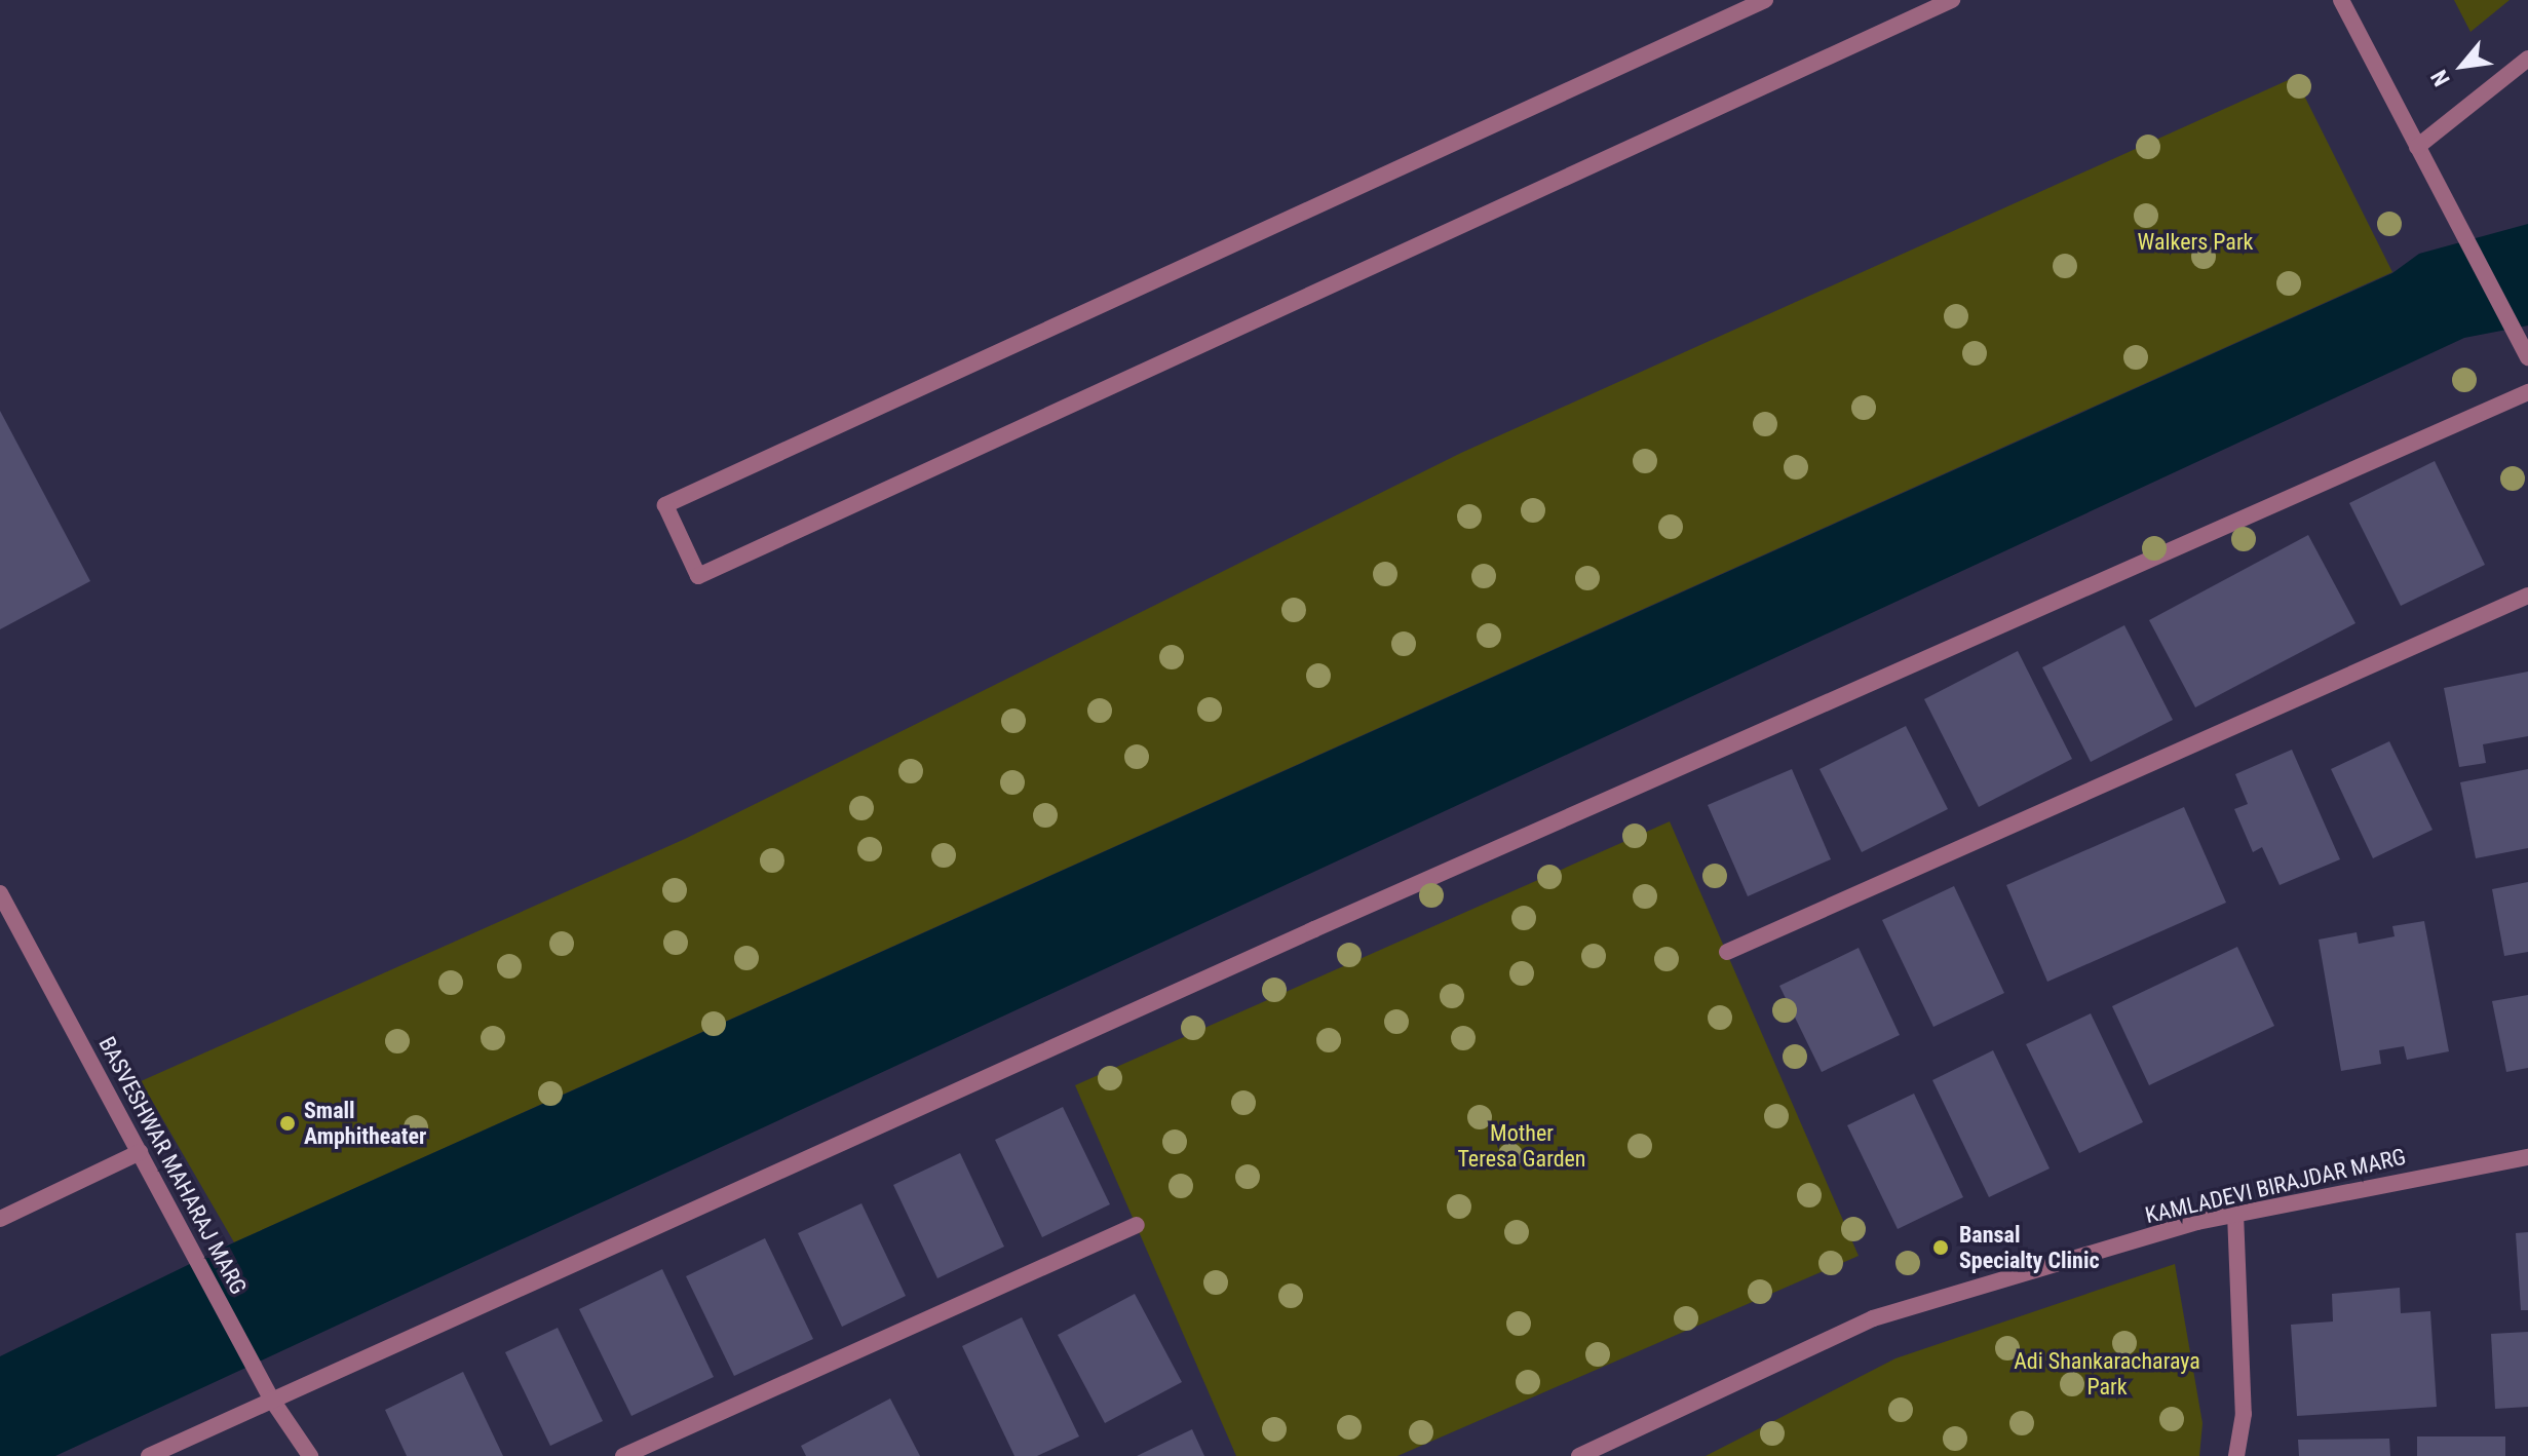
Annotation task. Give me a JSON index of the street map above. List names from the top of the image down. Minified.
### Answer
{"streets":{"street":["BASVESHWAR MAHARAJ MARG","KAMLADEVI BIRAJDAR MARG"]},"parks":["Walkers Park","Mother Teresa Garden","Adi Shankaracharaya Park"],"places":["Small Amphitheater","Bansal Specialty Clinic"],"north":"bottom left"}
